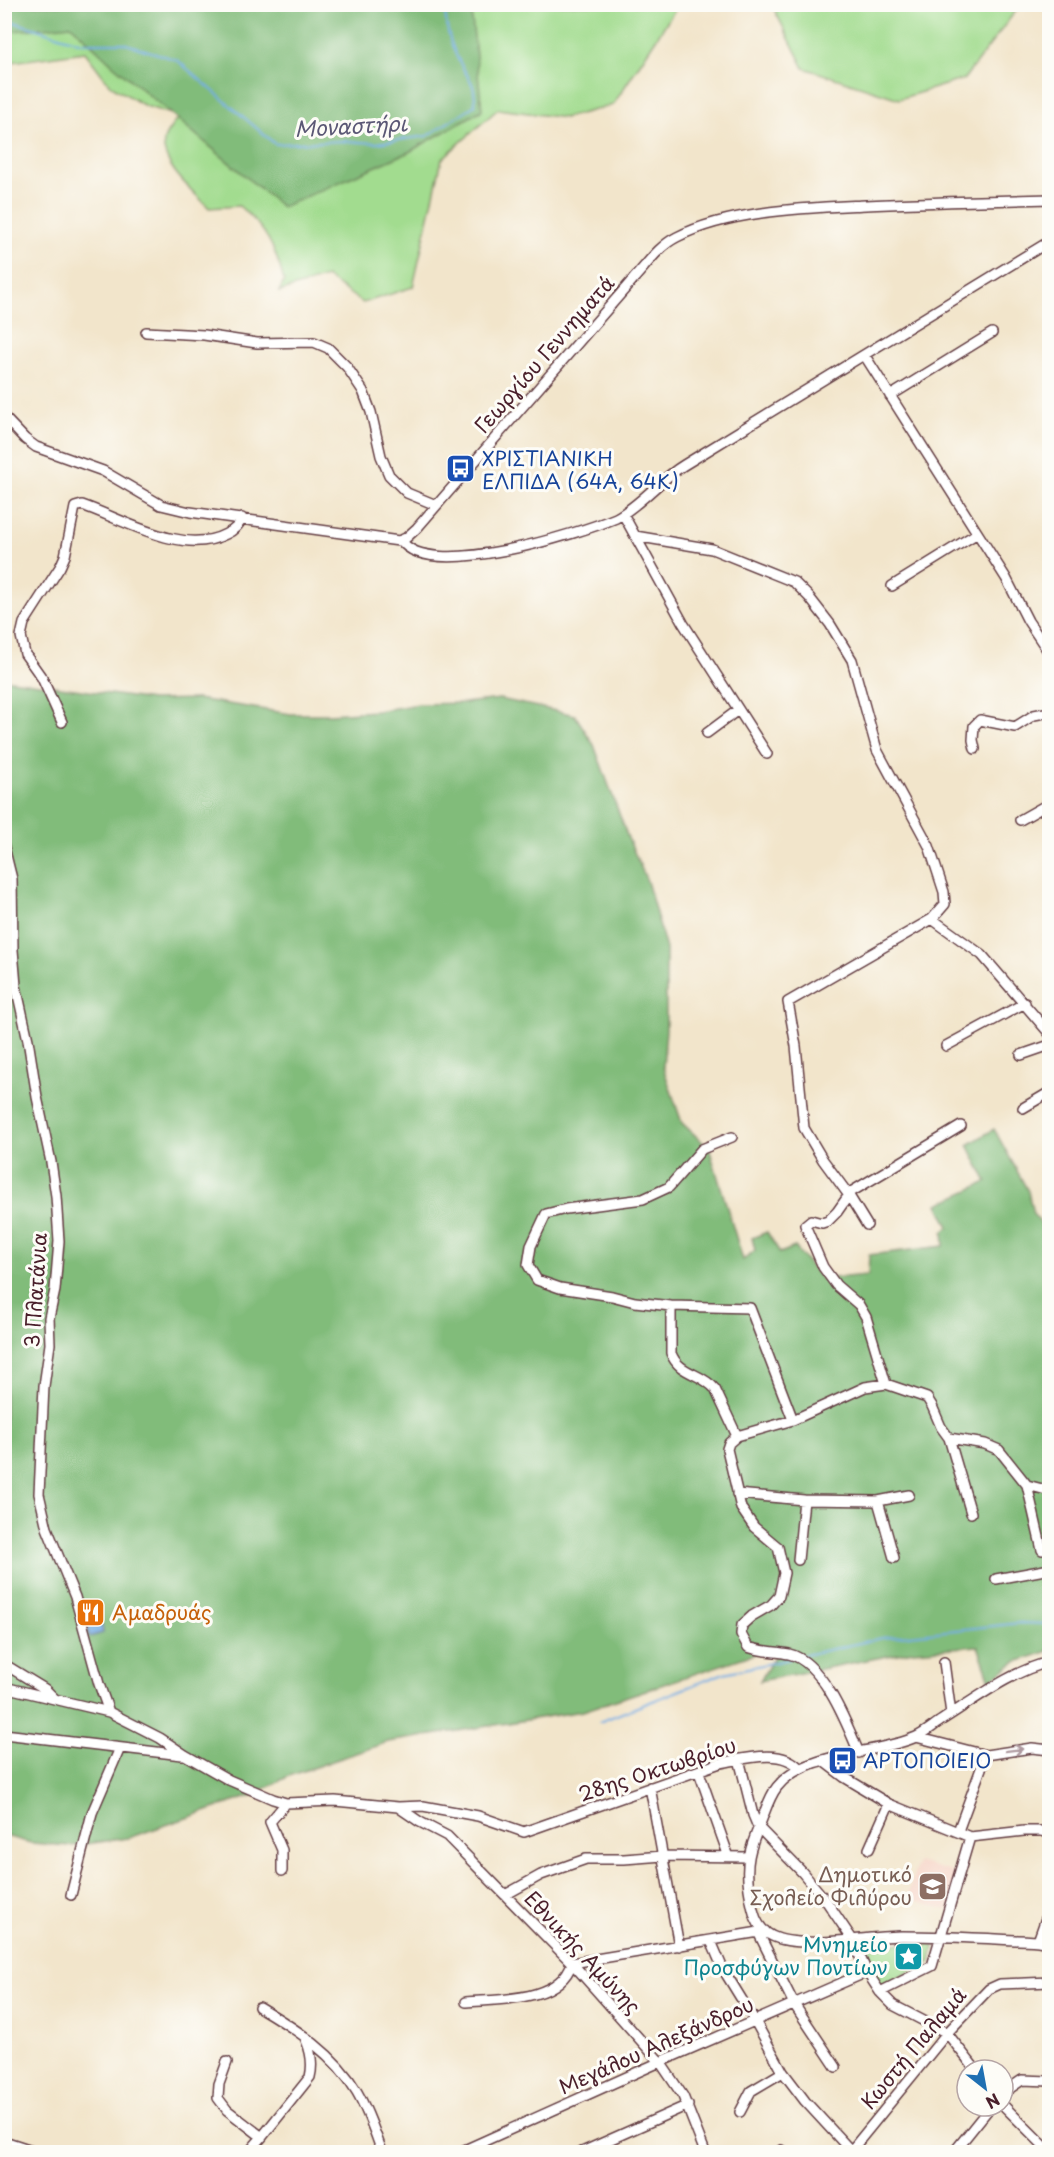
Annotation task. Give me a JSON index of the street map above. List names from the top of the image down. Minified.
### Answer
{"streets":{"street":["Γεωργίου Γεννηματά","3 Πλατάνια","28ης Οκτωβρίου","Εθνικής Αμύνης","Μεγάλου Αλεξάνδρου","Κωστή Παλαμά"]},"crossings":[["28ης Οκτωβρίου","Εθνικής Αμύνης"],["Εθνικής Αμύνης","Μεγάλου Αλεξάνδρου"]],"water":["Μοναστήρι"],"places":{"bus stop":["ΧΡΙΣΤΙΑΝΙΚΗ ΕΛΠΙΔΑ (64Α, 64Κ)","ΑΡΤΟΠΟΙΕΙΟ"],"restaurant":["Αμαδρυάς"],"school or university":["Δημοτικό Σχολείο Φιλύρου"],"place":["Μνημείο Προσφύγων Ποντίων"]},"north":"bottom right"}
